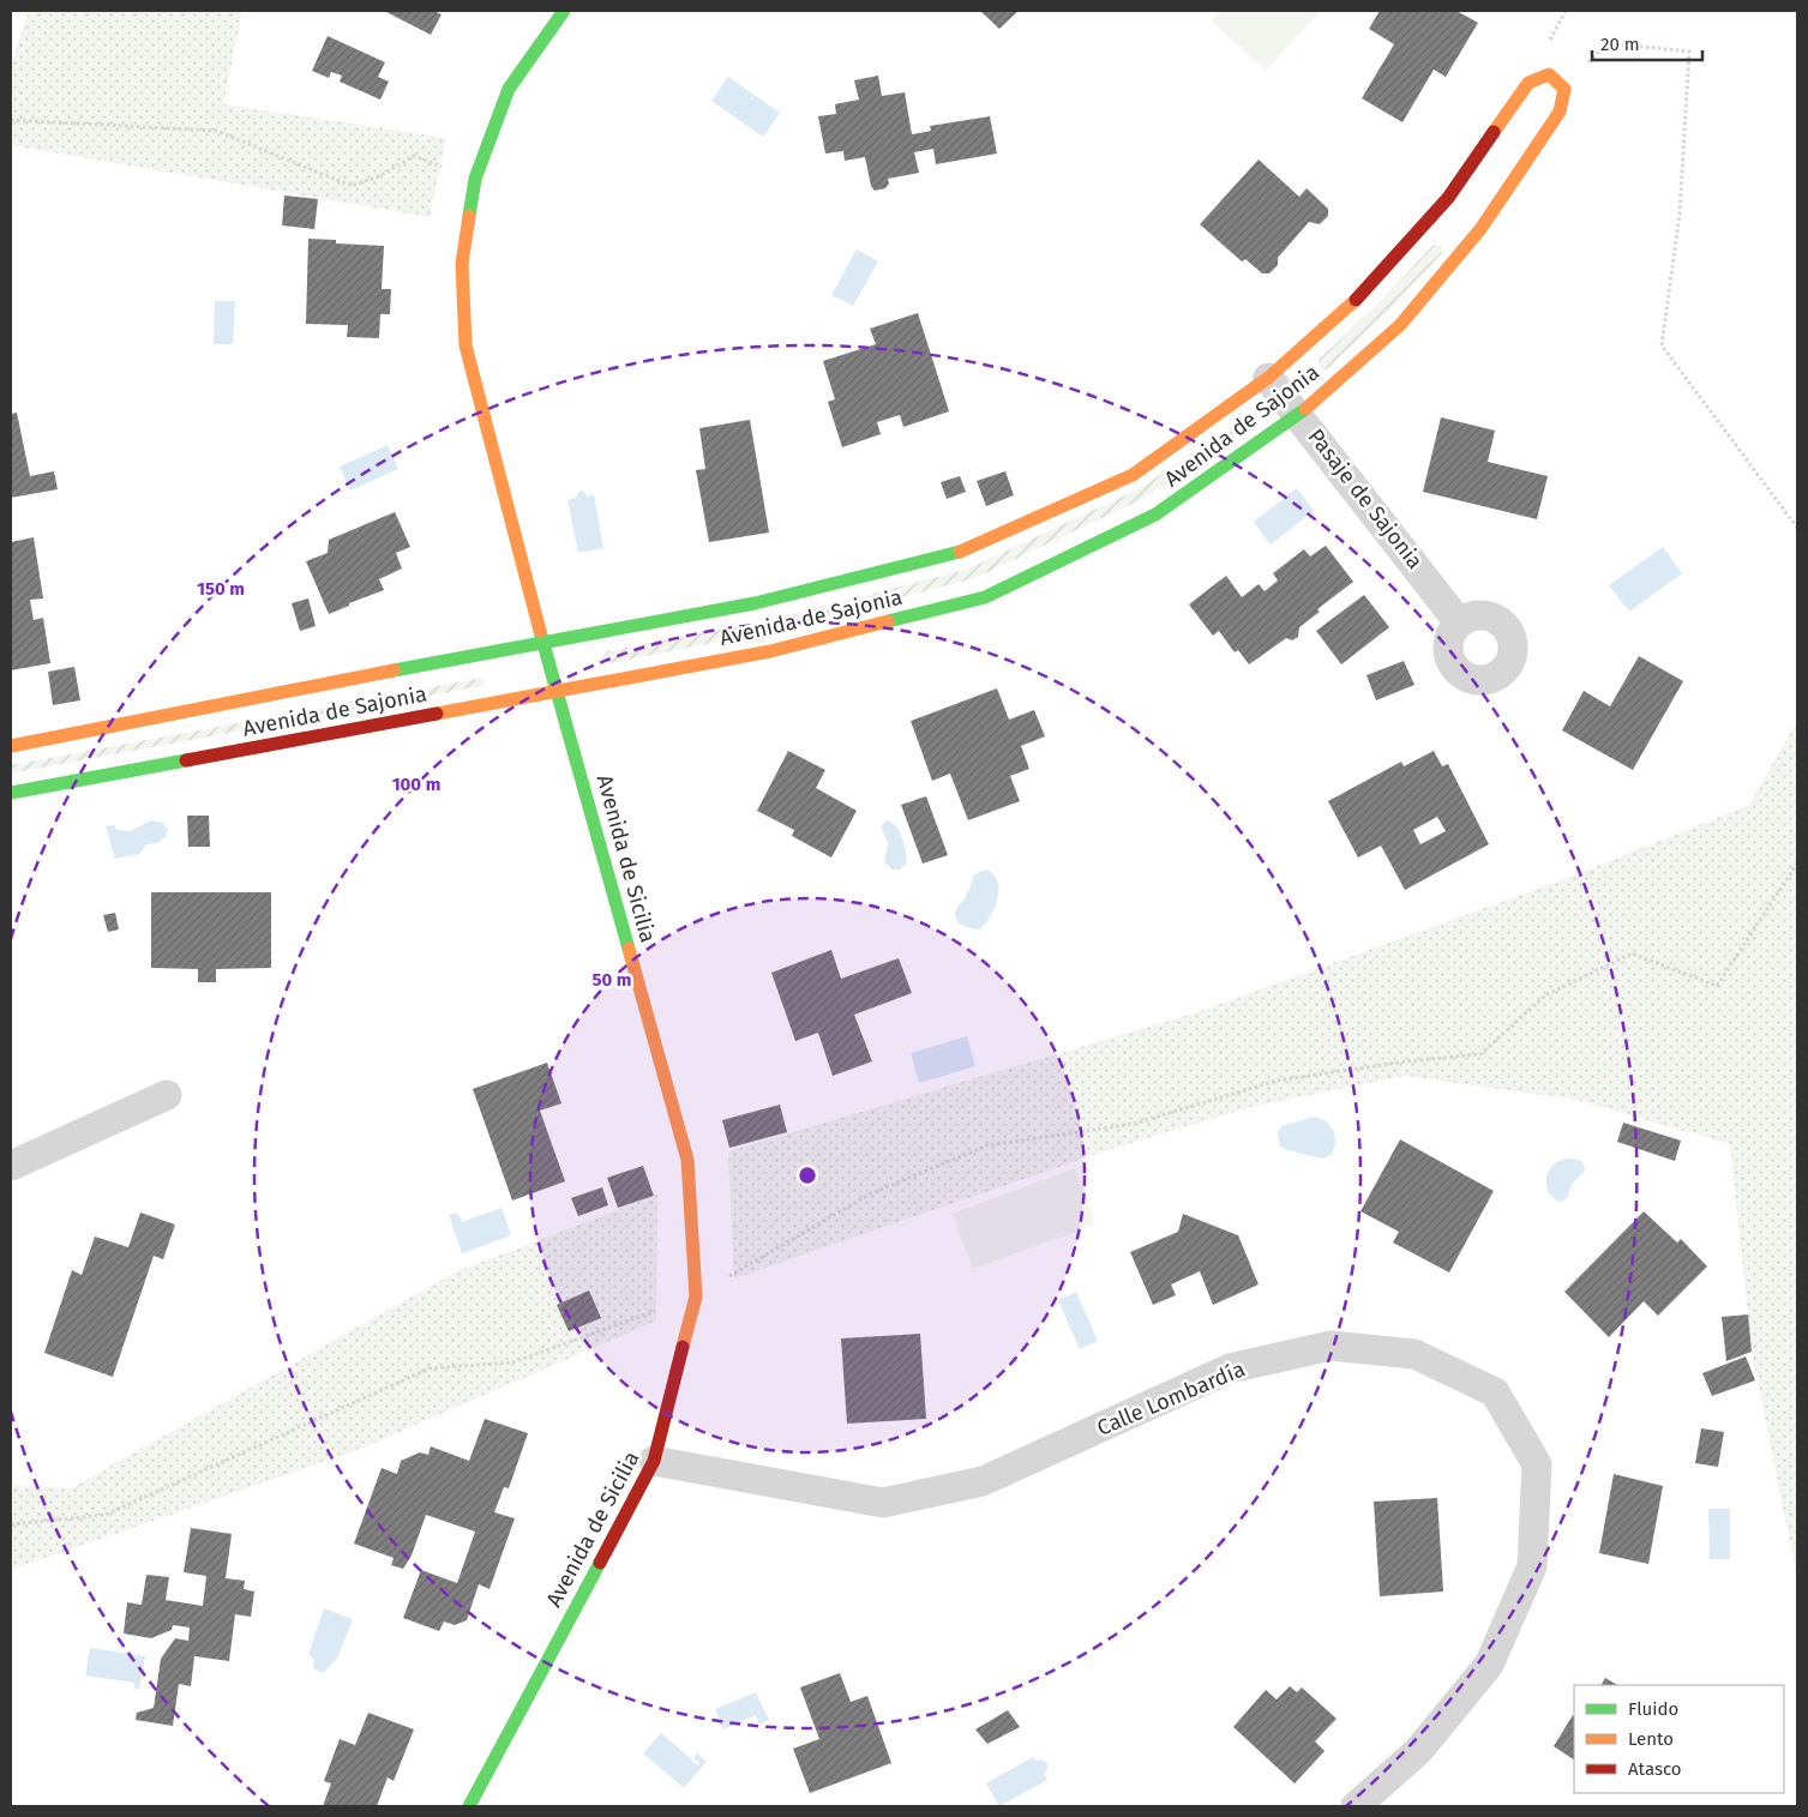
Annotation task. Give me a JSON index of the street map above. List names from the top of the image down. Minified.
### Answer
{"streets":{"street":["Avenida de Sajonia","Pasaje de Sajonia","Avenida de Sicilia","Calle Lombardía"]},"crossings":[["Avenida de Sajonia","Pasaje de Sajonia"],["Avenida de Sajonia","Avenida de Sicilia"],["Avenida de Sicilia","Calle Lombardía"]],"legend":["Fluido","Lento","Atasco"],"scale_bar":"20 m","rings":["150 m","100 m","50 m"]}
